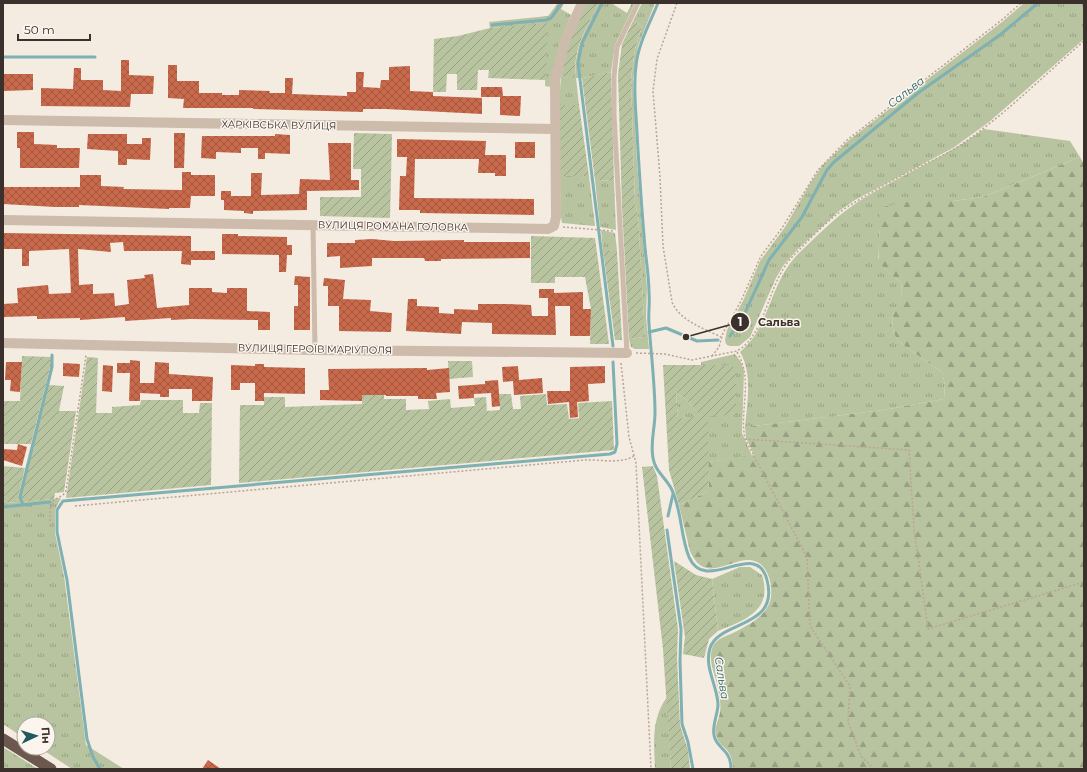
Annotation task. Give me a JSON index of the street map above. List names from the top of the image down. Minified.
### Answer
{"streets":{"street":["ХАРКІВСЬКА ВУЛИЦЯ","ВУЛИЦЯ РОМАНА ГОЛОВКА","ВУЛИЦЯ ГЕРОЇВ МАРІУПОЛЯ"]},"water":["Сальва"],"places":["Сальва"],"scale_bar":"50 m","north":"right"}
